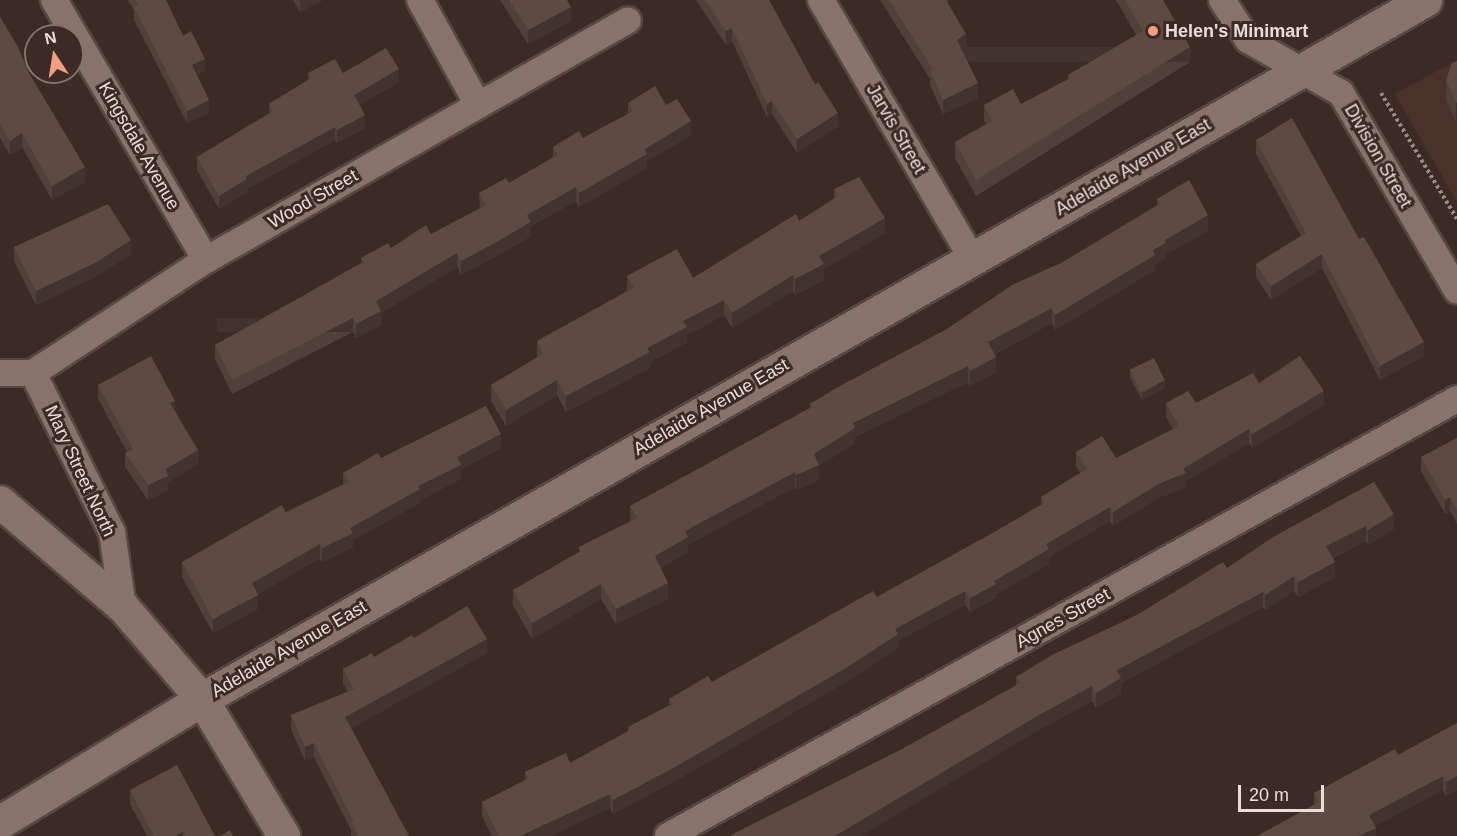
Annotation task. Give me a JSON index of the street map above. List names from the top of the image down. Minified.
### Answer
{"streets":{"main road":["Adelaide Avenue East"],"street":["Jarvis Street","Kingsdale Avenue","Division Street","Wood Street","Mary Street North","Agnes Street"]},"crossings":[["Jarvis Street","Adelaide Avenue East"],["Kingsdale Avenue","Wood Street"],["Division Street","Adelaide Avenue East"],["Wood Street","Mary Street North"]],"places":["Helen's Minimart"],"scale_bar":"20 m","north":"top"}
